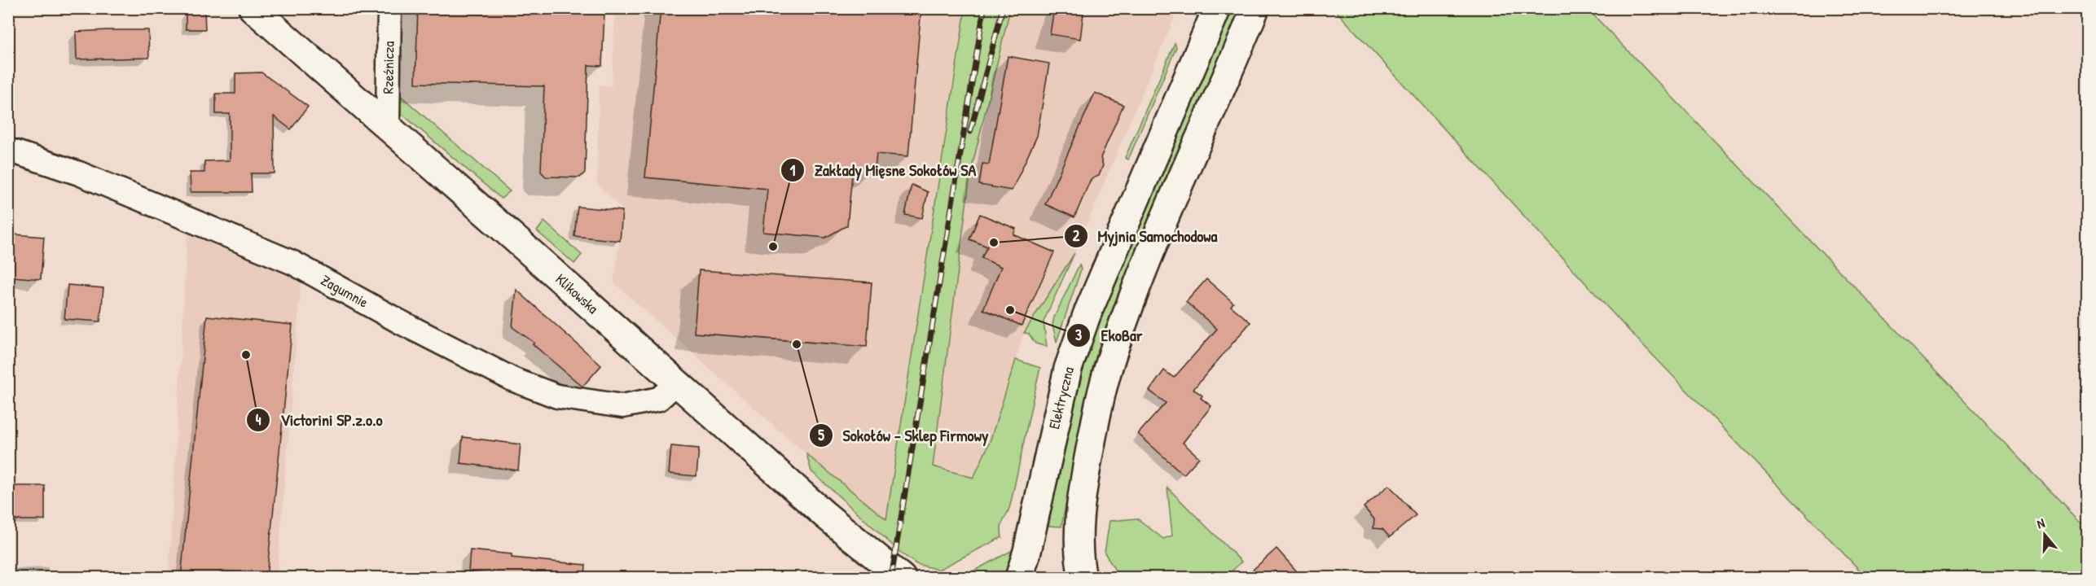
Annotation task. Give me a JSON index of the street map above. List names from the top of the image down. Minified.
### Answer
{"streets":{"main road":["Klikowska","Elektryczna"],"street":["Rzeźnicza","Zagumnie"]},"crossings":[["Rzeźnicza","Klikowska"],["Zagumnie","Klikowska"]],"places":["Myjnia Samochodowa","Zakłady Mięsne Sokołów SA","EkoBar","Sokołów - Sklep Firmowy","Victorini SP.z.o.o"],"north":"top"}
